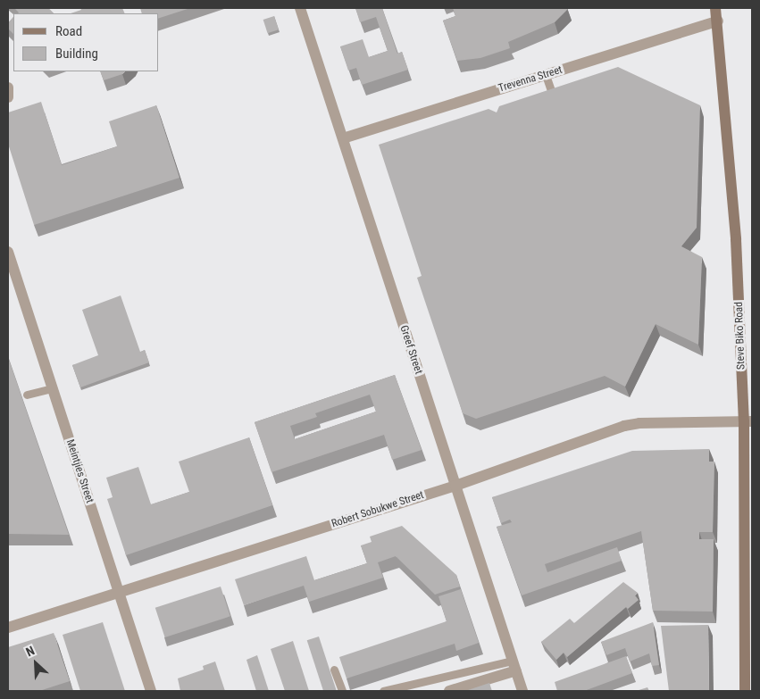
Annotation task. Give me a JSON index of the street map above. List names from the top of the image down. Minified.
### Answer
{"streets":{"main road":["Steve Biko Road"],"street":["Trevenna Street","Greef Street","Meintjies Street","Robert Sobukwe Street"]},"crossings":[["Trevenna Street","Steve Biko Road"],["Trevenna Street","Greef Street"],["Steve Biko Road","Robert Sobukwe Street"],["Greef Street","Robert Sobukwe Street"],["Meintjies Street","Robert Sobukwe Street"]],"legend":["Road","Building"],"north":"top left"}
